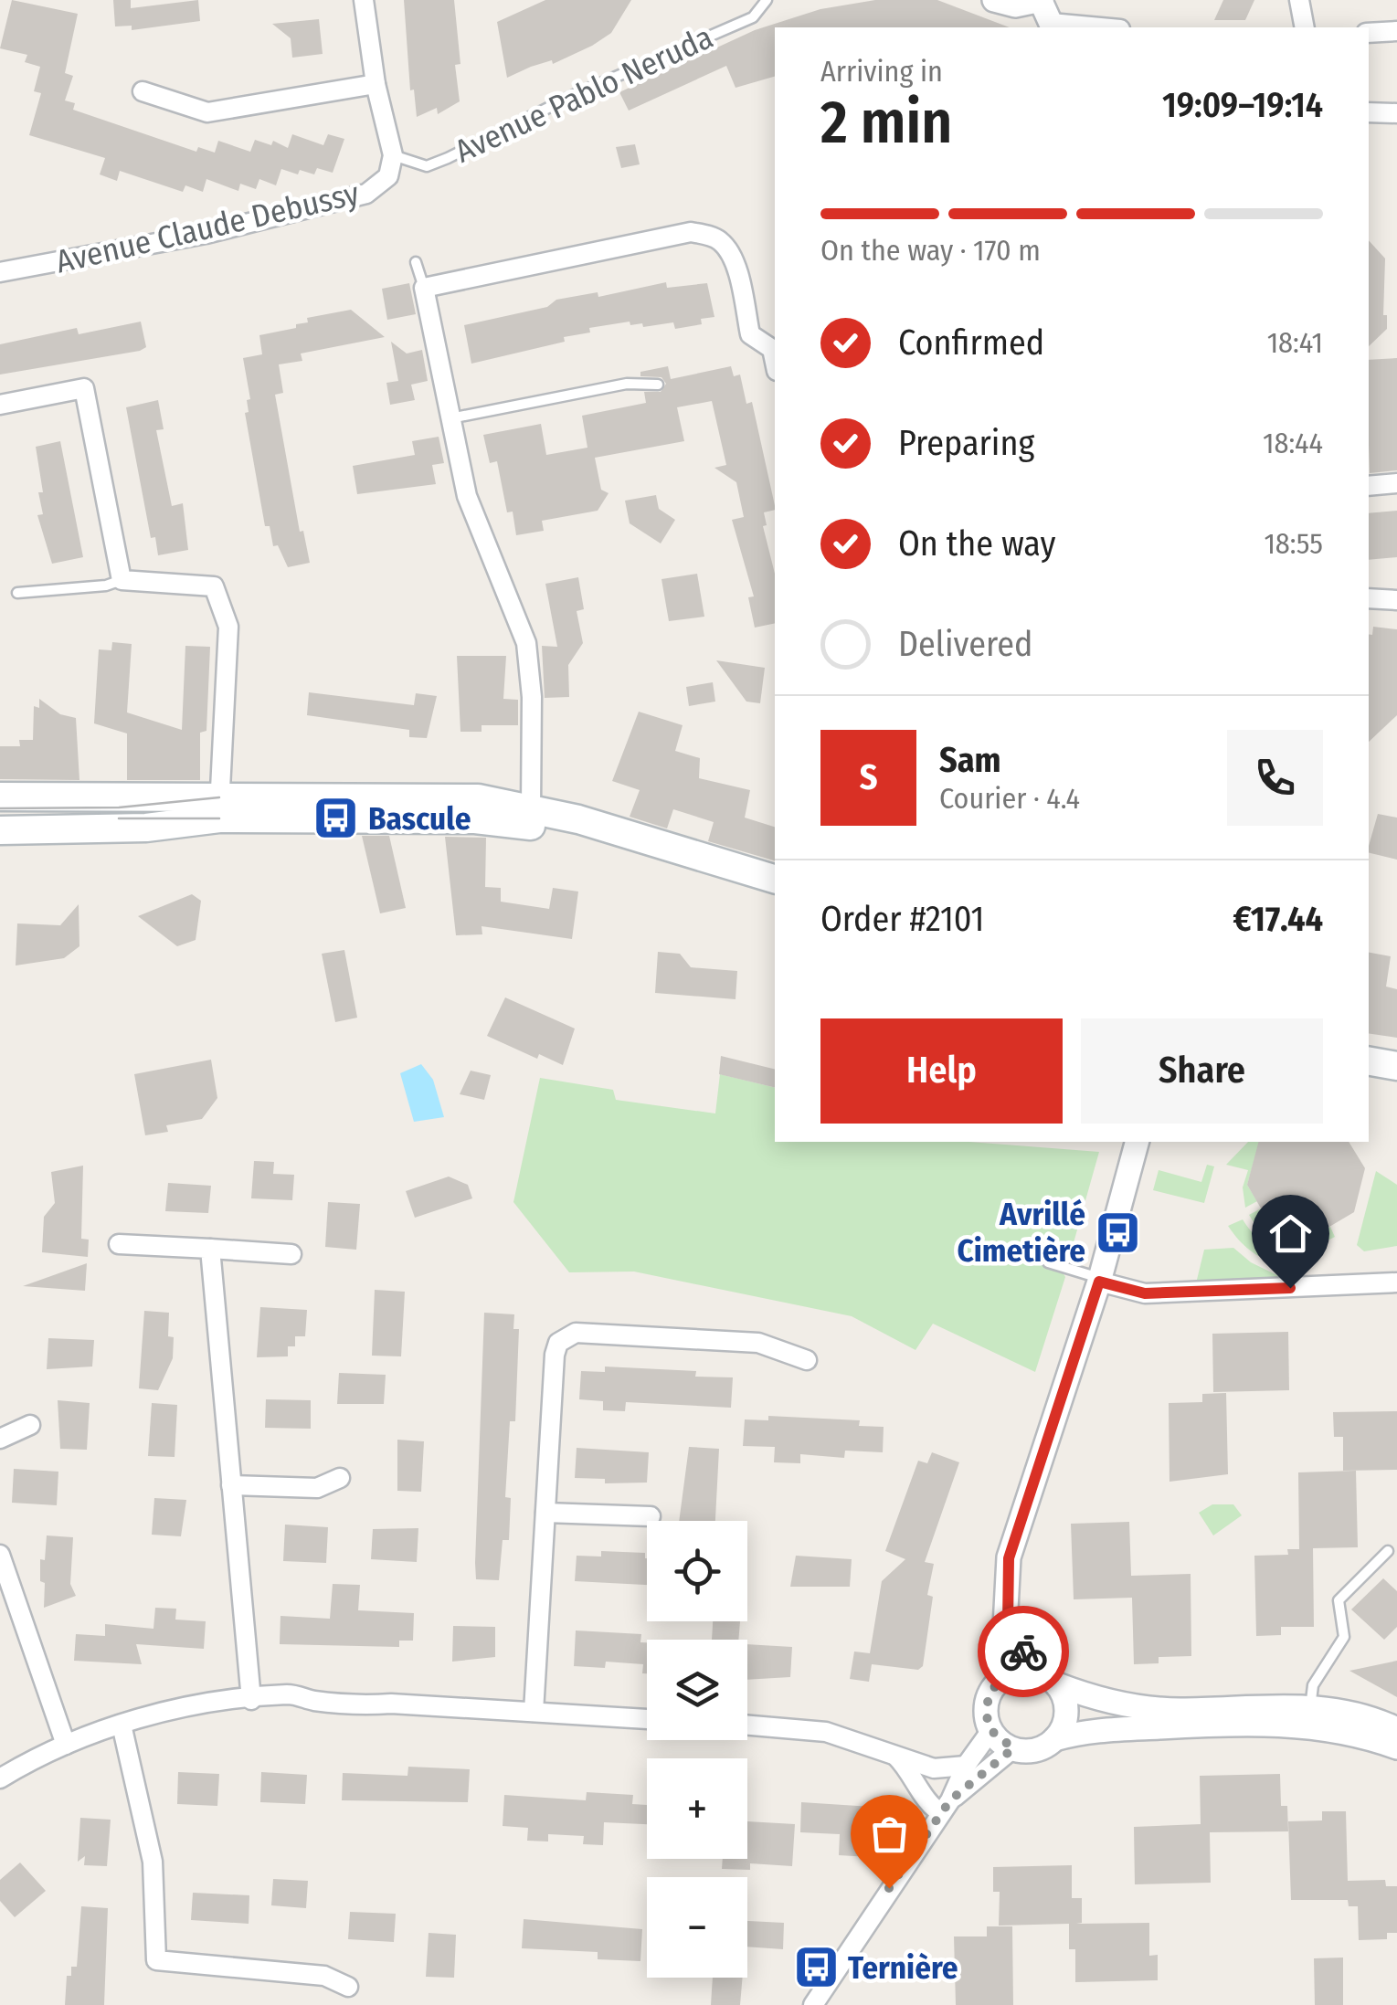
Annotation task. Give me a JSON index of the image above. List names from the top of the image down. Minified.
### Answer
{"streets":{"street":["Avenue Claude Debussy"],"lane":["Avenue Pablo Neruda"]},"crossings":[["Avenue Pablo Neruda","Avenue Claude Debussy"]],"places":{"bus stop":["Bascule","Avrillé Cimetière","Ternière"]},"page":{"heading":["2 min","Arriving in","19:09–19:14"],"panel":["Sam","Courier · 4.4","Order #2101","€17.44"],"bar":"On the way · 170 m","list":[["Confirmed","18:41"],["Preparing","18:44"],["On the way","18:55"],"Delivered"],"round":"S","buttons":["Help","Share"],"map_buttons":["+","−"]}}
